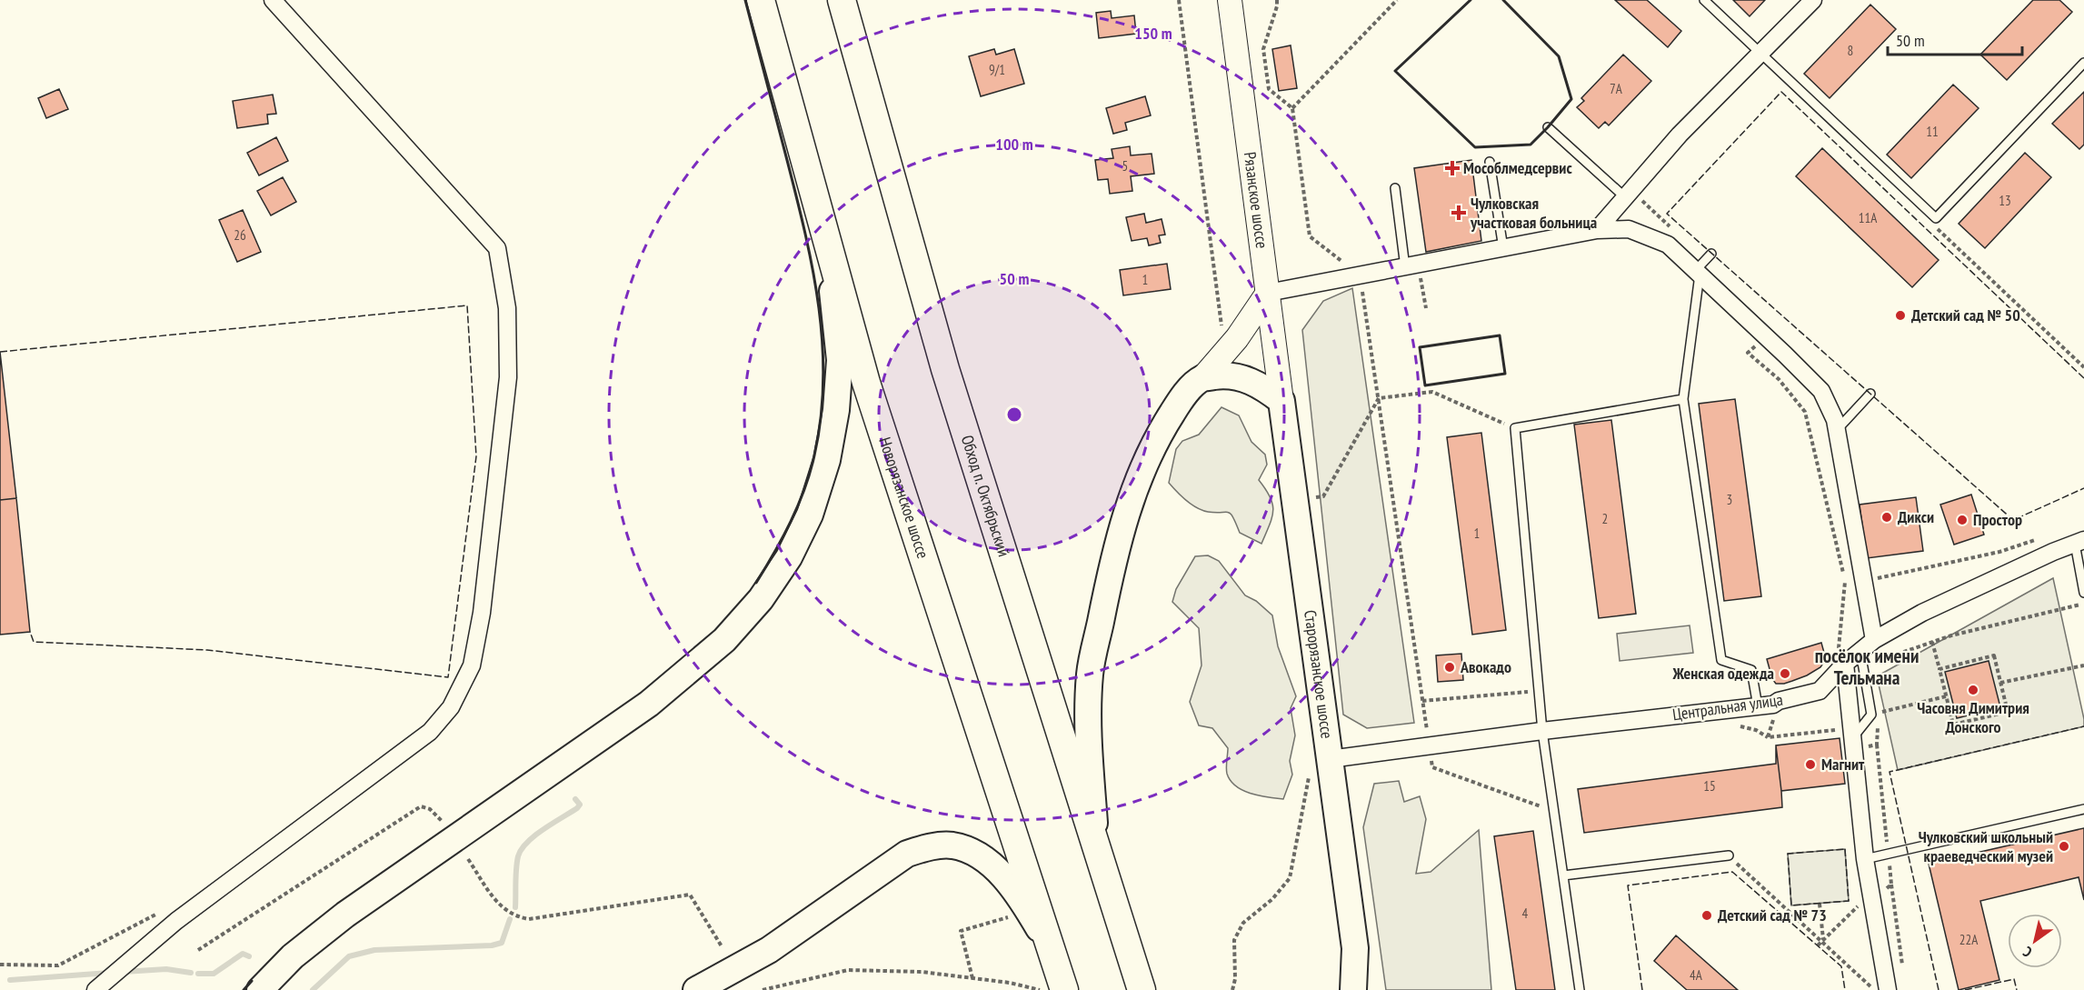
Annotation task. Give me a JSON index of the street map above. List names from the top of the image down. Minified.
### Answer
{"streets":{"highway":["Новорязанское шоссе","Обход п. Октябрьский"],"main road":["Рязанское шоссе","Старорязанское шоссе"],"street":["Центральная улица"]},"crossings":[["Рязанское шоссе","Старорязанское шоссе"],["Старорязанское шоссе","Центральная улица"]],"districts":["посёлок имени Тельмана"],"places":{"health":["Мособлмедсервис","Чулковская участковая больница"],"other":["Детский сад № 50","Дикси","Простор","Авокадо","Женская одежда","Часовня Димитрия Донского","Магнит","Чулковский школьный краеведческий музей","Детский сад № 73"]},"house_numbers":["8","9/1","7А","11","5","13","11А","26","1","3","2","1","15","4","22А","4А"],"scale_bar":"50 m","north":"bottom left","rings":["150 m","100 m","50 m"]}
